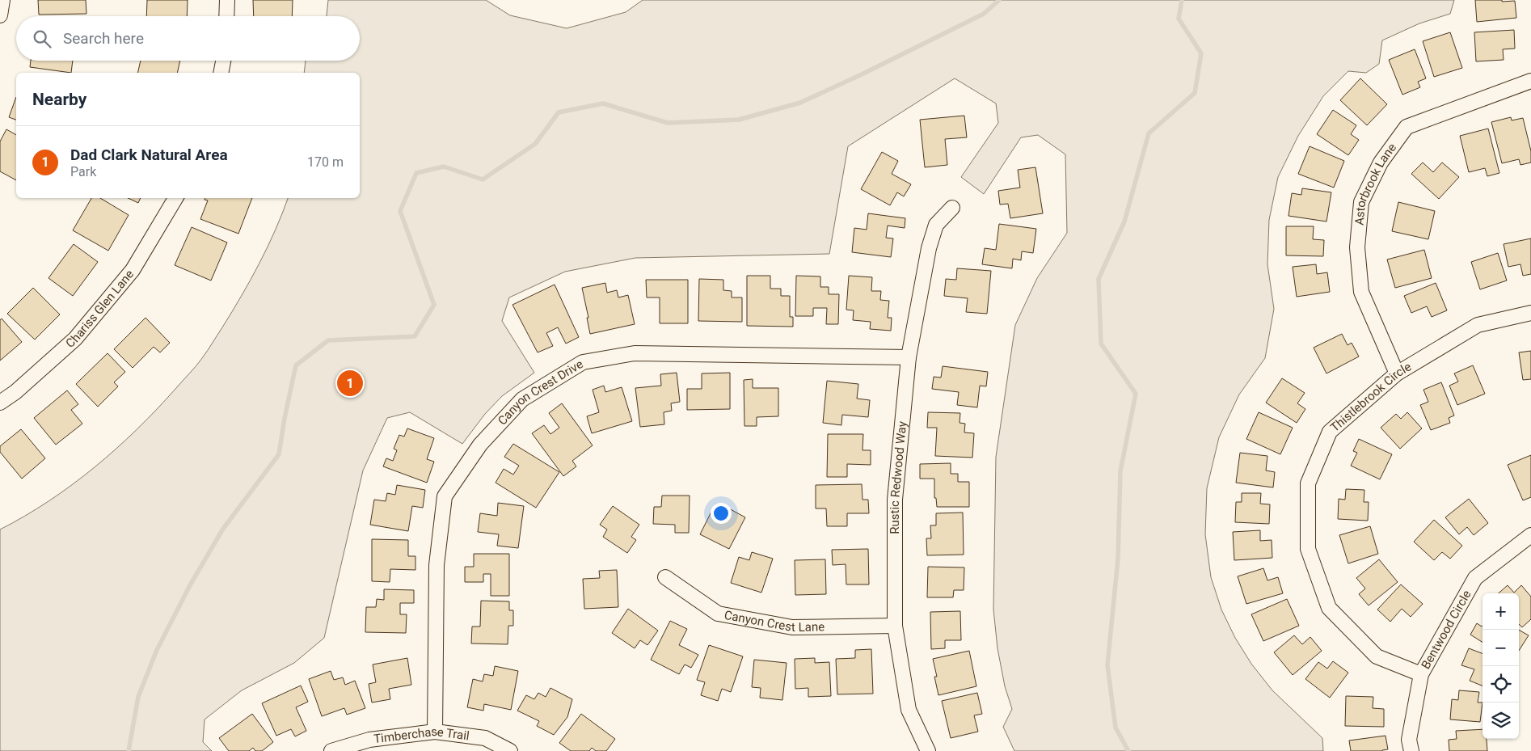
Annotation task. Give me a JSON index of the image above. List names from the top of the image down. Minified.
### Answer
{"streets":{"street":["Astorbrook Lane","Chariss Glen Lane","Canyon Crest Drive","Thistlebrook Circle","Rustic Redwood Way","Canyon Crest Lane","Bentwood Circle","Timberchase Trail"]},"crossings":[["Astorbrook Lane","Thistlebrook Circle"],["Canyon Crest Drive","Rustic Redwood Way"],["Canyon Crest Drive","Timberchase Trail"],["Thistlebrook Circle","Bentwood Circle"],["Rustic Redwood Way","Canyon Crest Lane"]],"page":{"search":"Search here","heading":"Nearby","list":[{"mark":"1","name":"Dad Clark Natural Area","note":"Park","value":"170 m"}],"pins":"1","map_buttons":["+","−"]}}
